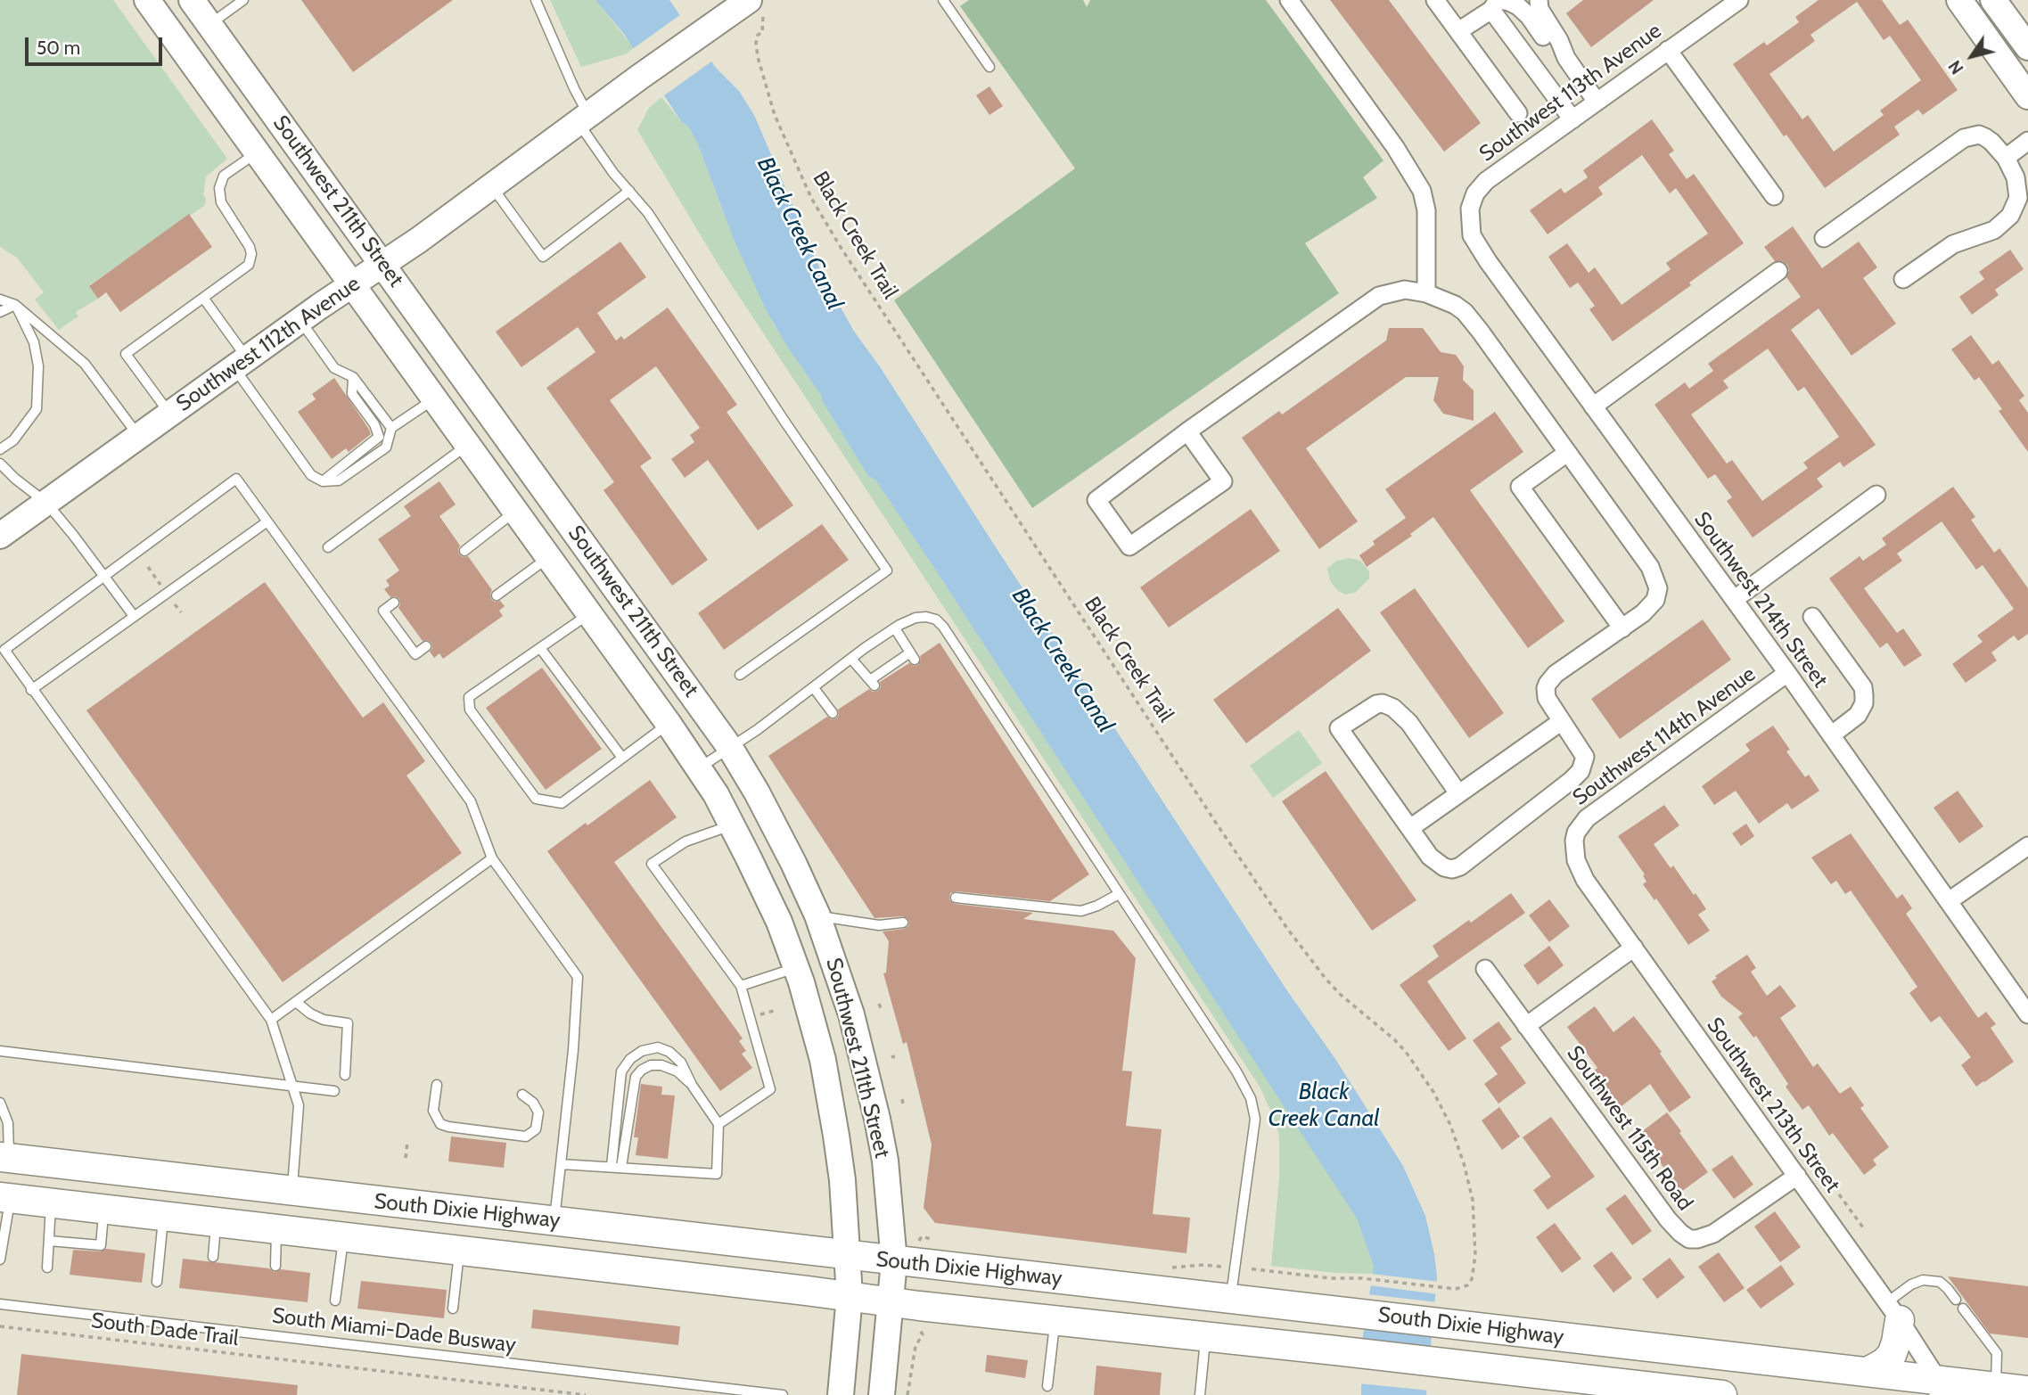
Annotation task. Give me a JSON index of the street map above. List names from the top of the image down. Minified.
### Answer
{"streets":{"highway":["South Dixie Highway"],"main road":["Southwest 211th Street","Southwest 112th Avenue"],"street":["Southwest 113th Avenue","Southwest 214th Street","Southwest 114th Avenue","Southwest 213th Street","Southwest 115th Road"],"lane":["South Miami-Dade Busway"],"path":["Black Creek Trail","South Dade Trail"]},"crossings":[["Southwest 113th Avenue","Southwest 214th Street"],["Southwest 211th Street","Southwest 112th Avenue"],["Southwest 211th Street","South Dixie Highway"],["Black Creek Trail","Southwest 112th Avenue"],["Southwest 214th Street","Southwest 114th Avenue"],["Southwest 114th Avenue","Southwest 213th Street"],["Southwest 213th Street","Southwest 115th Road"],["Southwest 213th Street","South Dixie Highway"]],"water":["Black Creek Canal"],"scale_bar":"50 m","north":"bottom left"}
